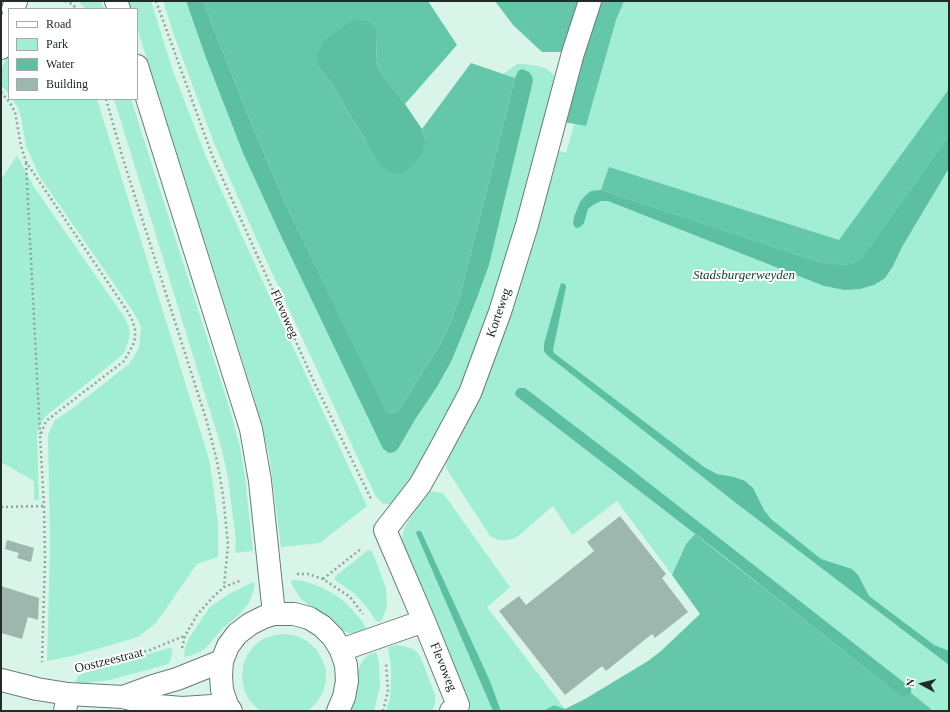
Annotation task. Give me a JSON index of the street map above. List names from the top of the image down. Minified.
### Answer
{"streets":{"street":["Korteweg","Flevoweg","Oostzeestraat"]},"crossings":[["Korteweg","Flevoweg"]],"parks":["Stadsburgerweyden"],"legend":["Road","Park","Water","Building"],"north":"left"}
